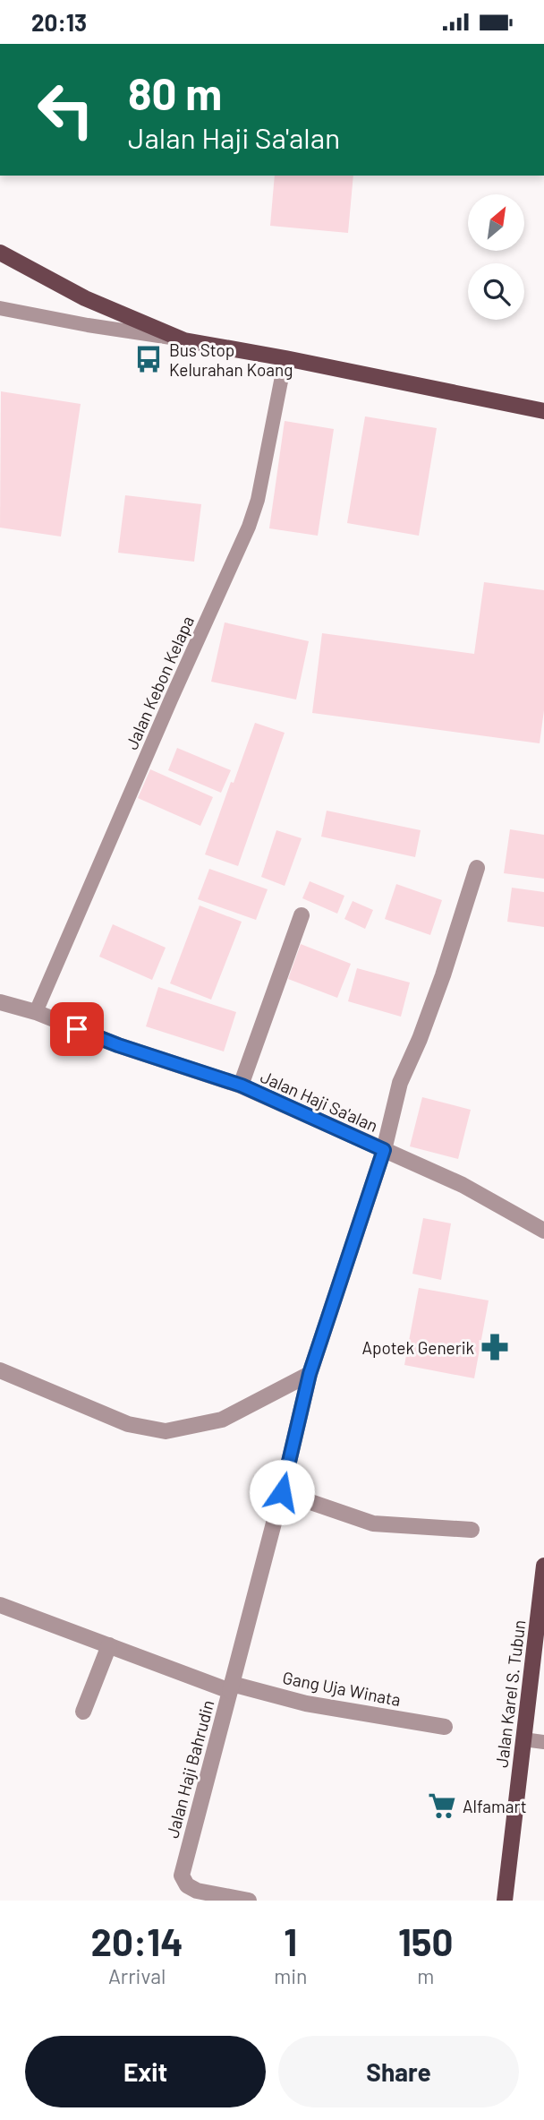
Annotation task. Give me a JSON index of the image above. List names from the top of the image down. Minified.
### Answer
{"streets":{"main road":["Jalan Karel S. Tubun"],"street":["Jalan Haji Sa'alan","Gang Uja Winata","Jalan Haji Bahrudin"],"lane":["Jalan Kebon Kelapa"]},"crossings":[["Jalan Kebon Kelapa","Jalan Haji Sa'alan"],["Gang Uja Winata","Jalan Haji Bahrudin"]],"places":{"bus stop":["Bus Stop Kelurahan Koang"],"pharmacy":["Apotek Generik"],"supermarket":["Alfamart"]},"north":"top right","page":{"status":"20:13","turn":["80 m","Jalan Haji Sa'alan"],"eta":["20:14","Arrival","1","min","150","m"],"buttons":["Exit","Share"]}}
